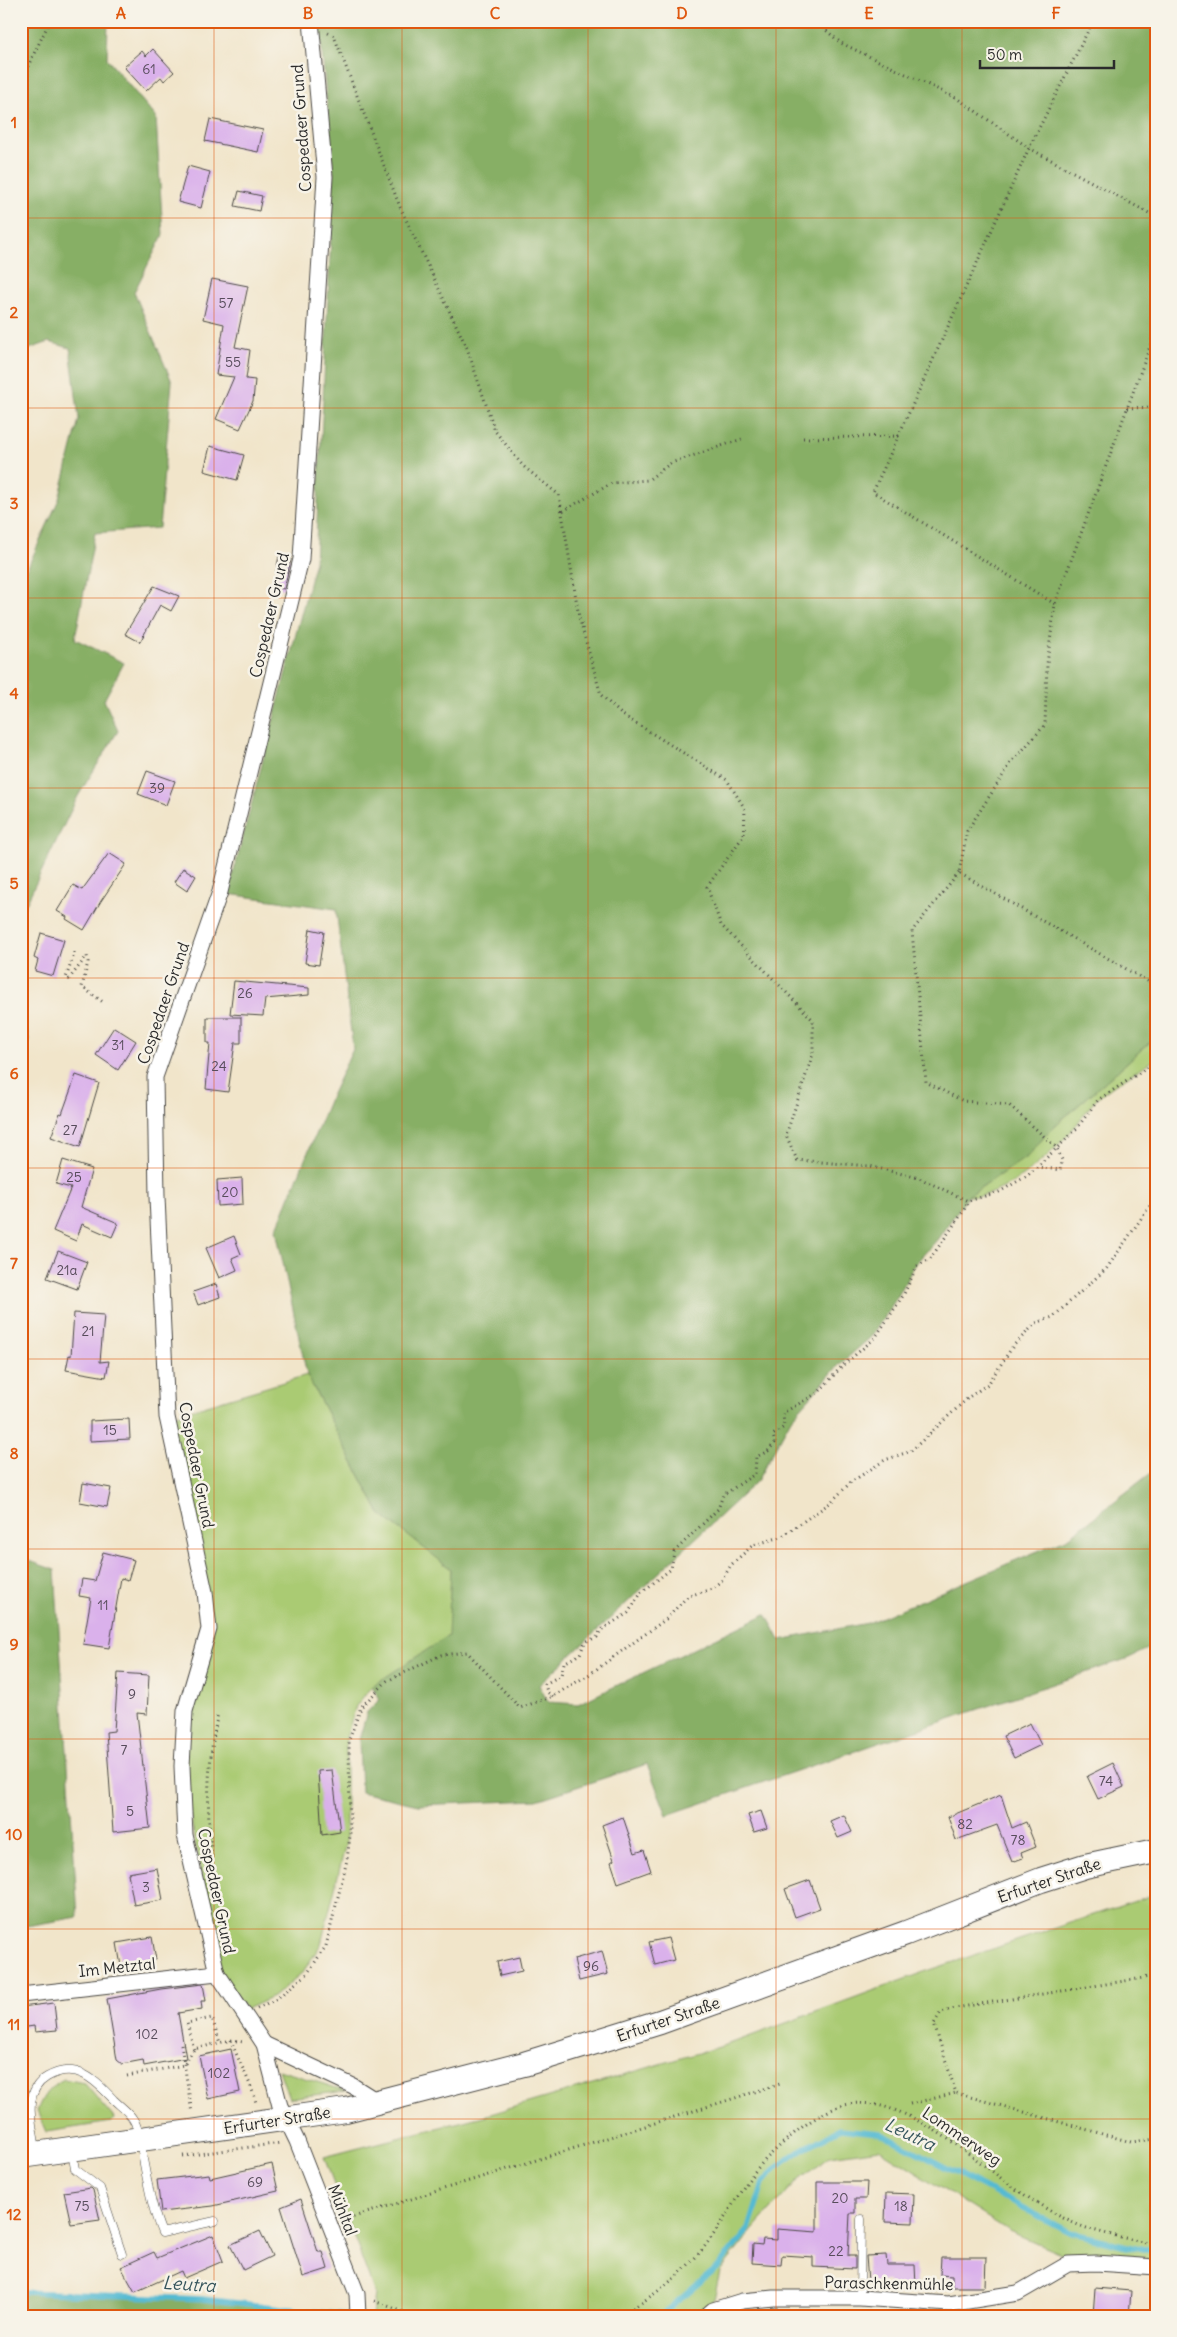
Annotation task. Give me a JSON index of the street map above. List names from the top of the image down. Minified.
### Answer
{"streets":{"main road":["Erfurter Straße"],"street":["Cospedaer Grund","Im Metztal","Mühltal","Paraschkenmühle"],"path":["Lommerweg"]},"crossings":[["Cospedaer Grund","Erfurter Straße"],["Cospedaer Grund","Im Metztal"],["Cospedaer Grund","Mühltal"],["Erfurter Straße","Mühltal"]],"water":["Leutra"],"house_numbers":["61","57","55","39","26","31","24","27","25","20","21a","21","15","11","9","7","74","5","82","78","3","96","102","102","69","20","75","18","22"],"scale_bar":"50 m","grid":{"columns":["A","B","C","D","E","F"],"rows":["1","2","3","4","5","6","7","8","9","10","11","12"]}}
